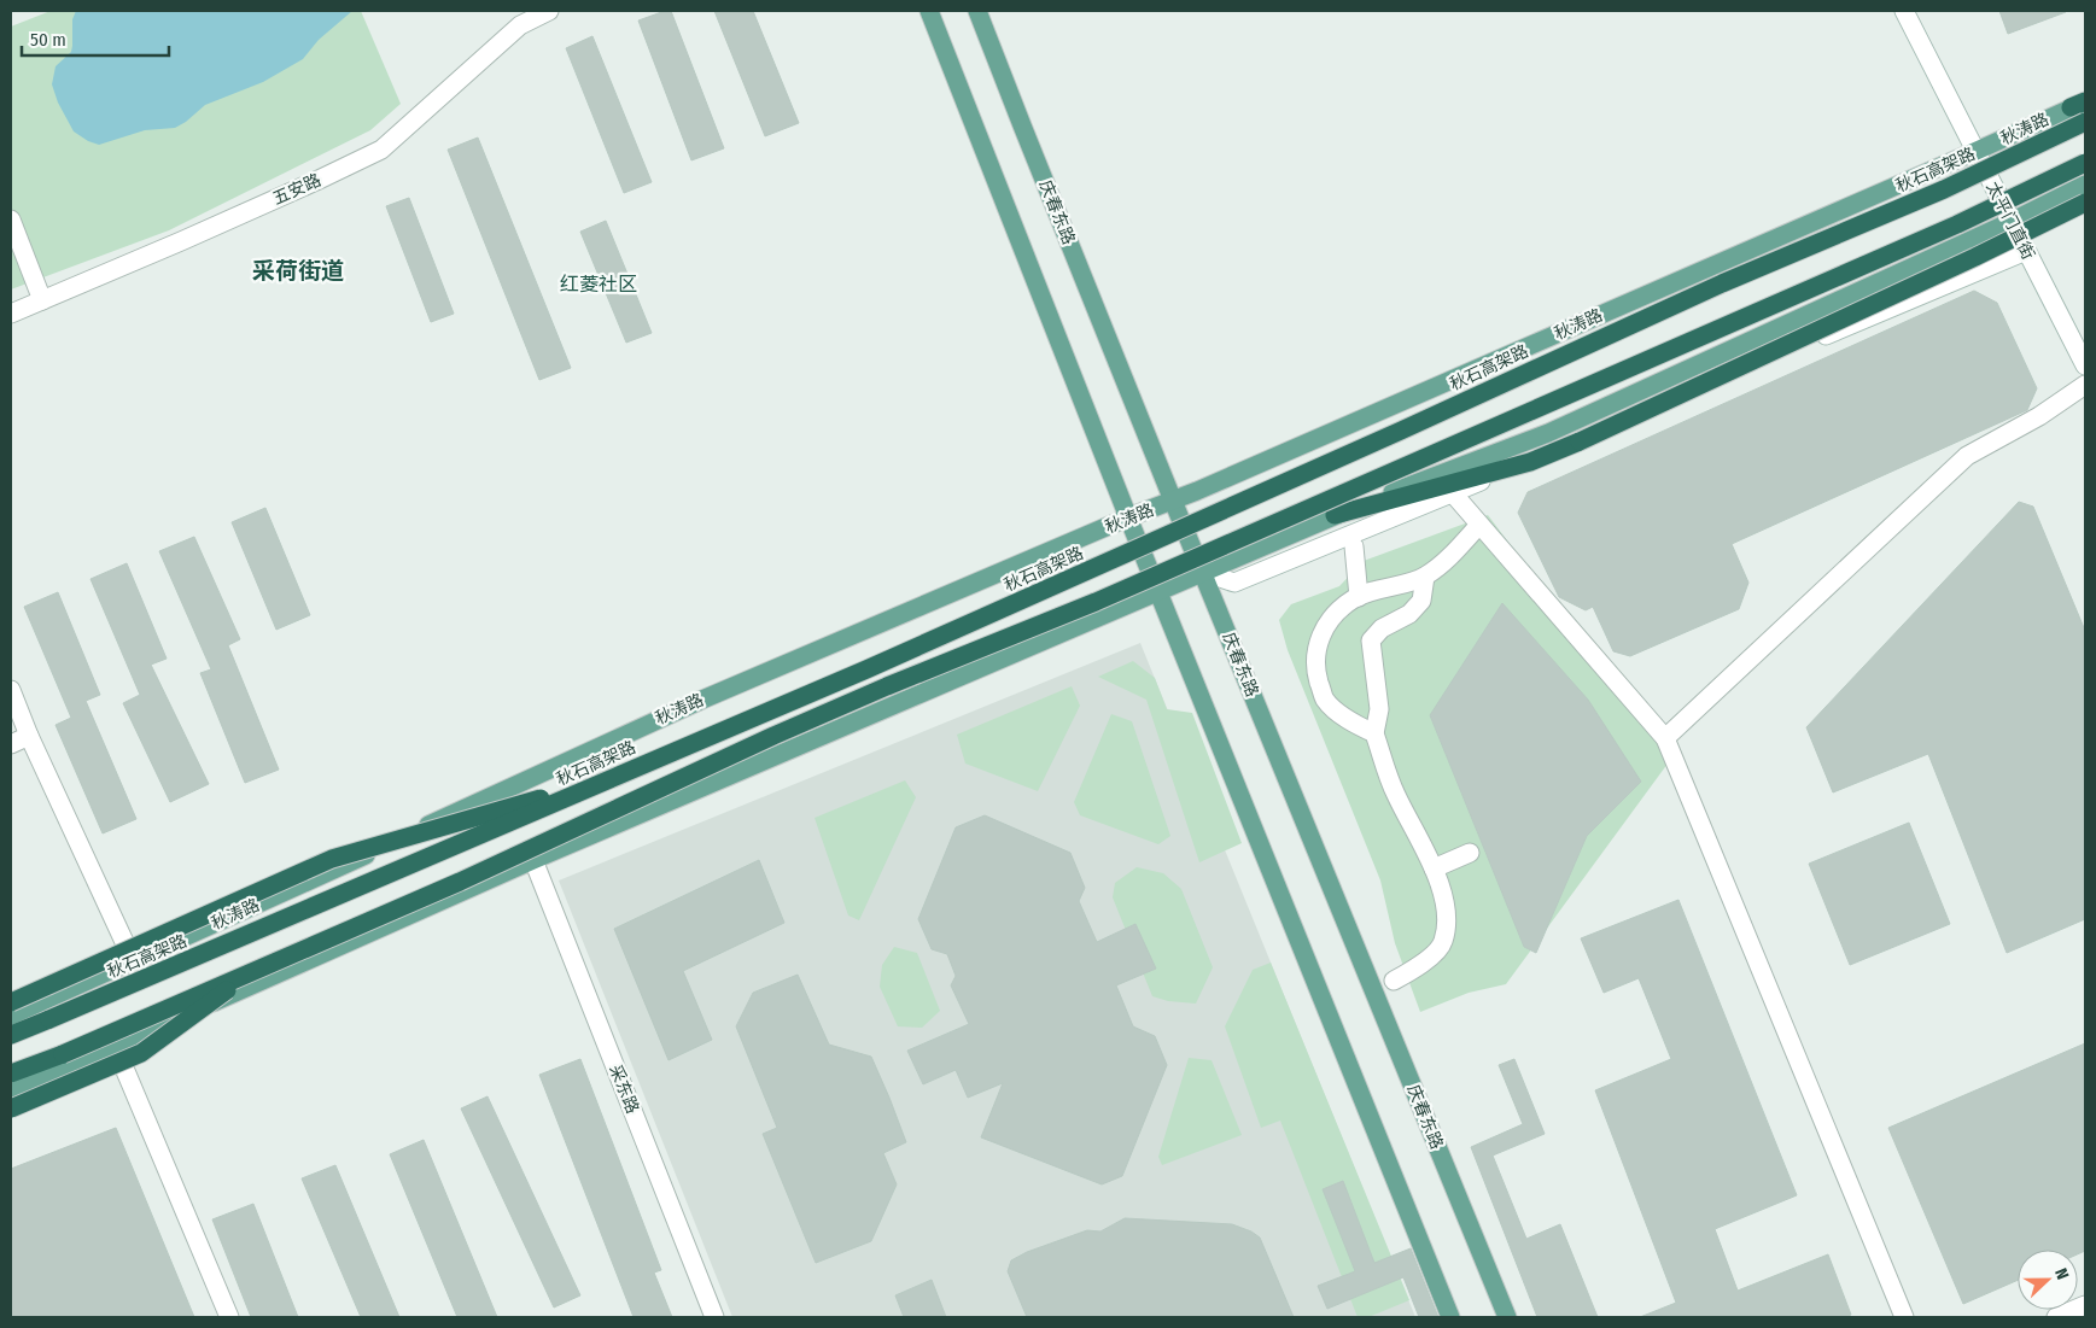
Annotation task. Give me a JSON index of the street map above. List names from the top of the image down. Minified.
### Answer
{"streets":{"highway":["秋石高架路"],"main road":["秋涛路","庆春东路"],"street":["五安路","太平门直街","采东路"]},"crossings":[["秋涛路","庆春东路"],["秋涛路","太平门直街"]],"districts":["采荷街道","红菱社区"],"scale_bar":"50 m","north":"right"}
